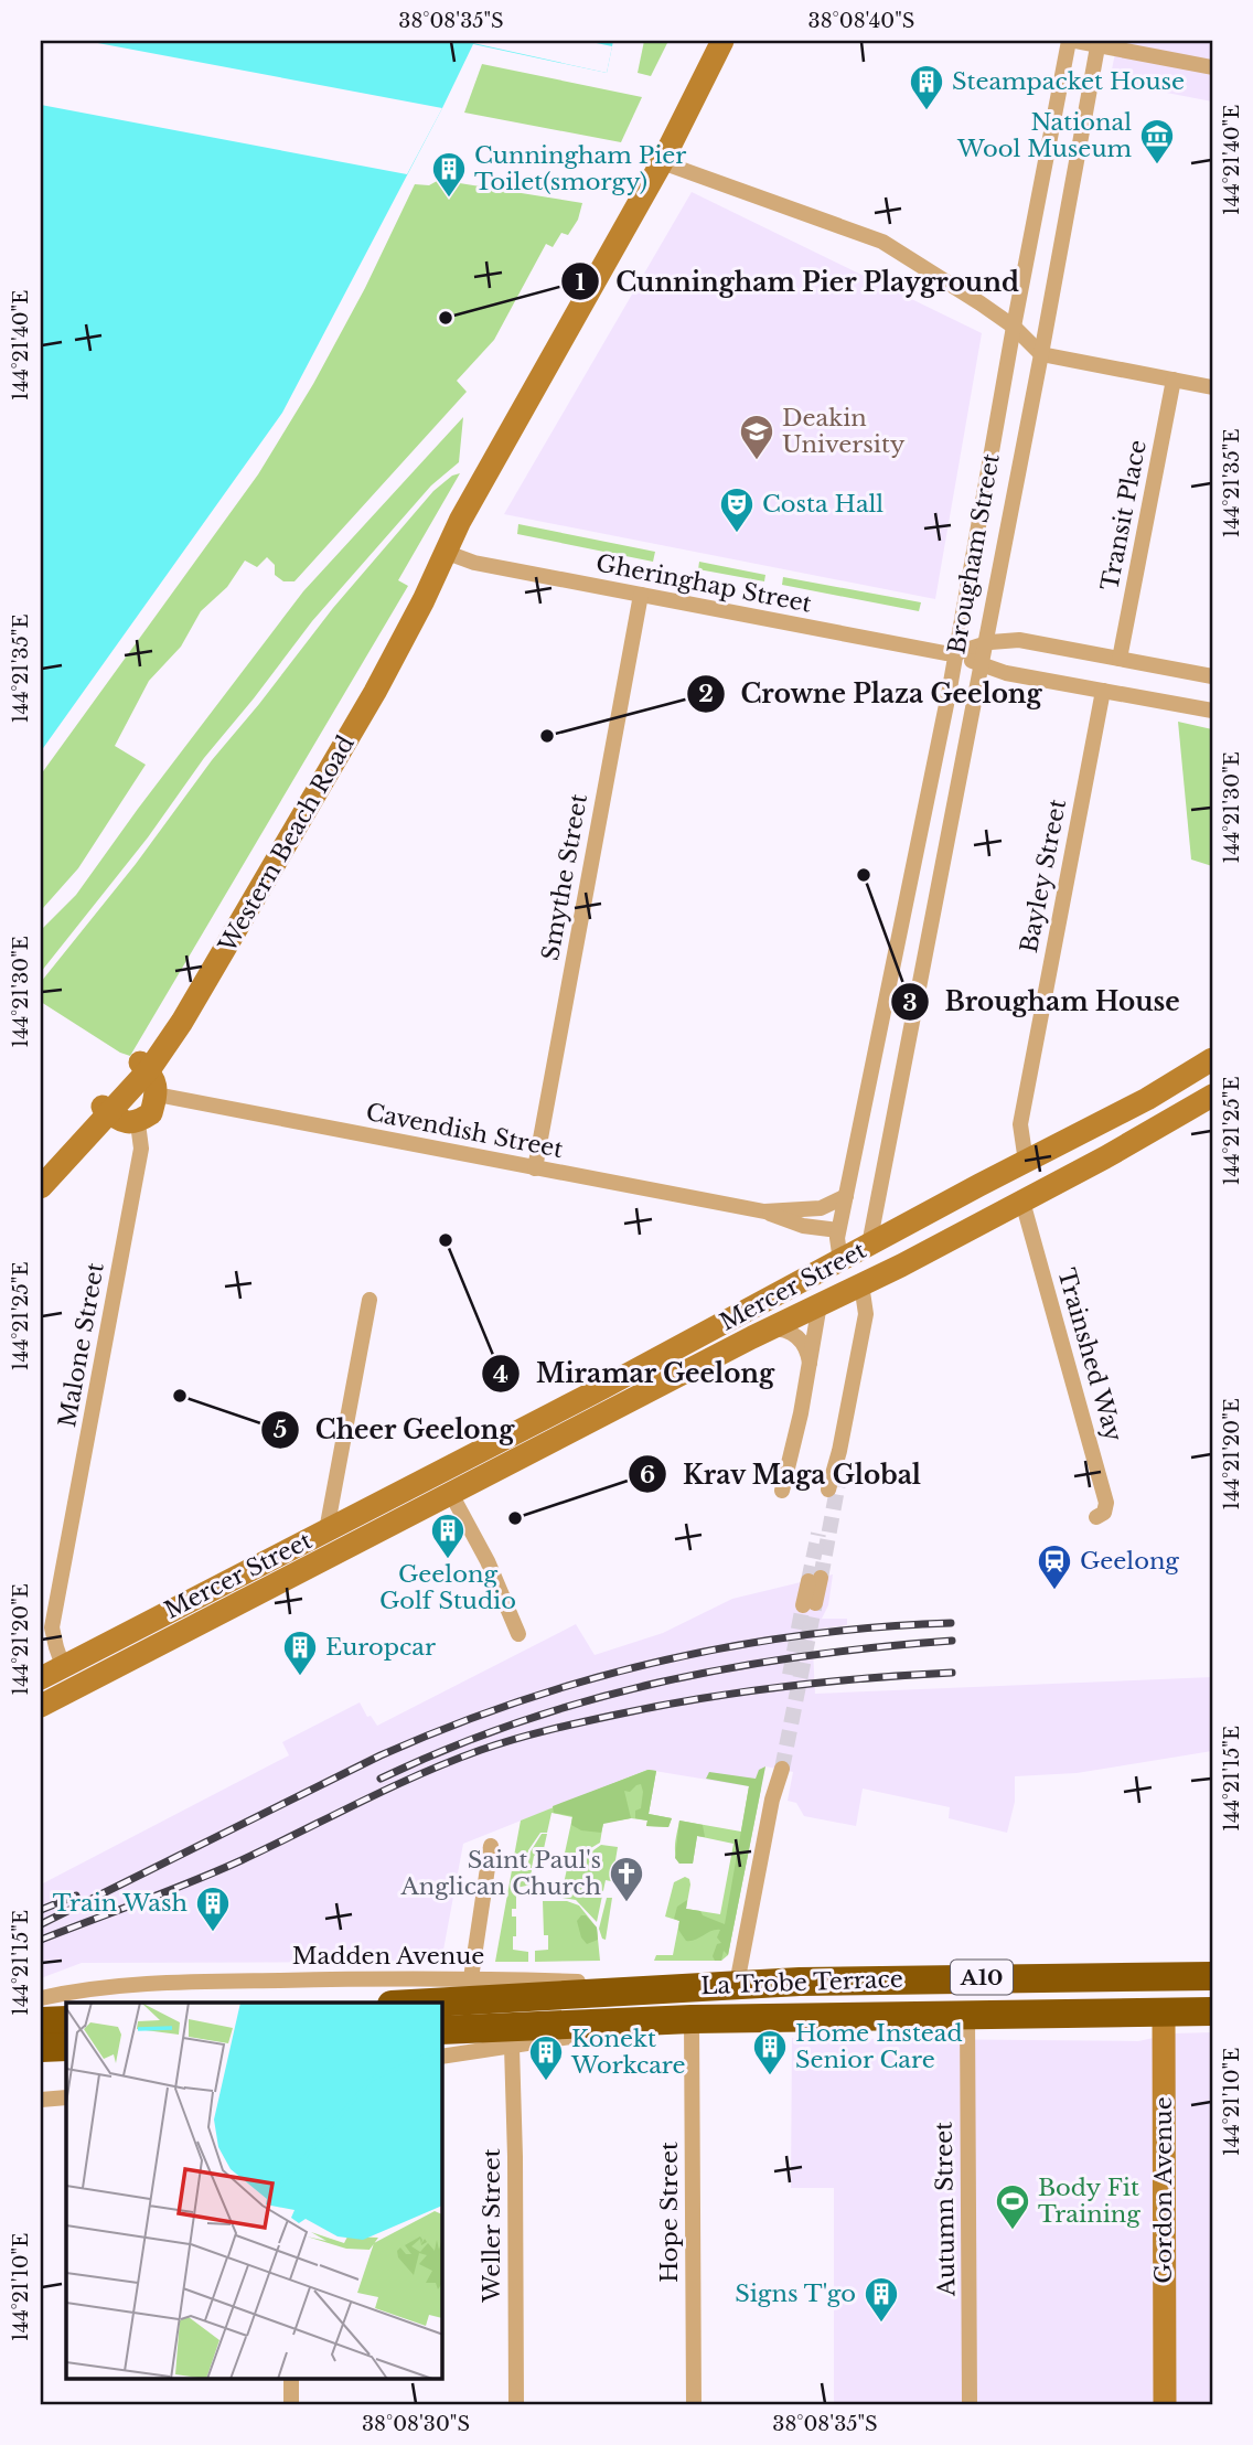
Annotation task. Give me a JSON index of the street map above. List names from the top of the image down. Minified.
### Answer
{"streets":{"highway":["A10","La Trobe Terrace","Gordon Avenue"],"street":["Transit Place","Brougham Street","Gheringhap Street","Western Beach Road","Bayley Street","Smythe Street","Cavendish Street","Mercer Street","Malone Street","Trainshed Way","Madden Avenue","Autumn Street","Hope Street","Weller Street"]},"crossings":[["Transit Place","Gheringhap Street"],["Brougham Street","Gheringhap Street"],["Brougham Street","Cavendish Street"],["Brougham Street","Mercer Street"],["Gheringhap Street","Western Beach Road"],["Gheringhap Street","Bayley Street"],["Gheringhap Street","Smythe Street"],["Bayley Street","Mercer Street"],["Smythe Street","Cavendish Street"],["Mercer Street","Malone Street"],["Mercer Street","Trainshed Way"],["Madden Avenue","La Trobe Terrace"],["La Trobe Terrace","Gordon Avenue"],["La Trobe Terrace","Autumn Street"],["La Trobe Terrace","Hope Street"]],"places":{"building":["Steampacket House","Cunningham Pier Toilet(smorgy)","Geelong Golf Studio","Europcar","Train Wash","Home Instead Senior Care","Konekt Workcare","Signs T'go"],"museum":["National Wool Museum"],"other":["Cunningham Pier Playground","Crowne Plaza Geelong","Brougham House","Miramar Geelong","Cheer Geelong","Krav Maga Global"],"school or university":["Deakin University"],"theatre":["Costa Hall"],"station":["Geelong"],"church":["Saint Paul's Anglican Church"],"sports":["Body Fit Training"]},"coordinates":["38°08'35\"S","38°08'40\"S","144°21'40\"E","144°21'35\"E","144°21'30\"E","144°21'25\"E","144°21'20\"E","144°21'15\"E","144°21'10\"E","38°08'30\"S"]}
